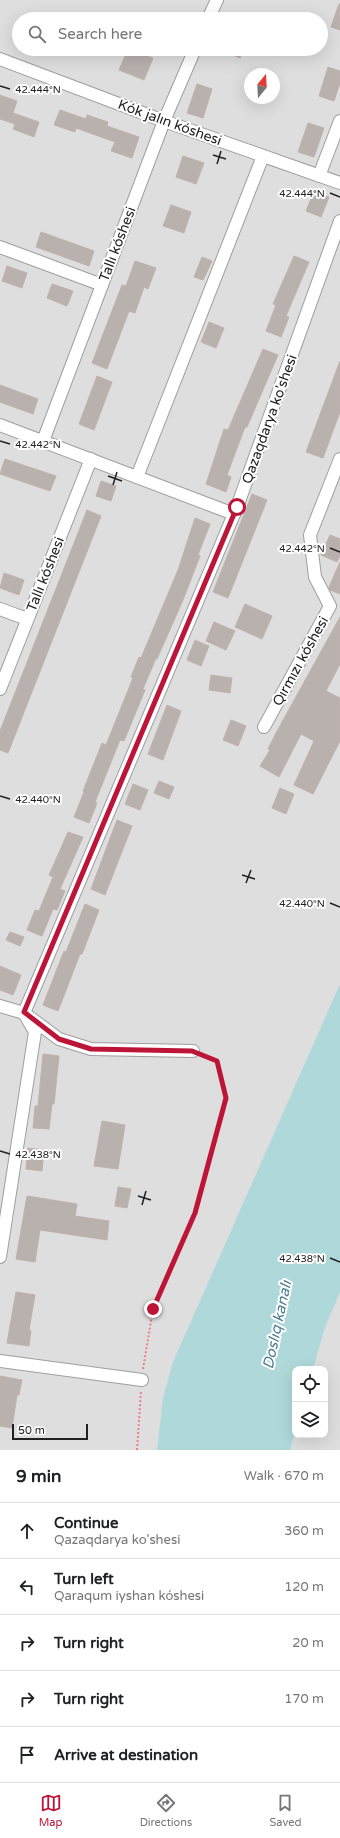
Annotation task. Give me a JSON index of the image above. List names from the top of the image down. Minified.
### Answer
{"streets":{"street":["Kók jalın kóshesi","Tallı kóshesi","Qazaqdarya ko'shesi","Qırmızı kóshesi"]},"crossings":[["Kók jalın kóshesi","Tallı kóshesi"]],"water":["Doslıq kanalı"],"scale_bar":"50 m","north":"top","page":{"search":"Search here","scale":"50 m","heading":["9 min","Walk · 670 m"],"list":[["Continue","Qazaqdarya ko'shesi","360 m"],["Turn left","Qaraqum iyshan kóshesi","120 m"],["Turn right","20 m"],["Turn right","170 m"],"Arrive at destination"],"nav":["Map","Directions","Saved"]},"coordinates":["42.444°N","42.442°N","42.440°N","42.438°N"]}
